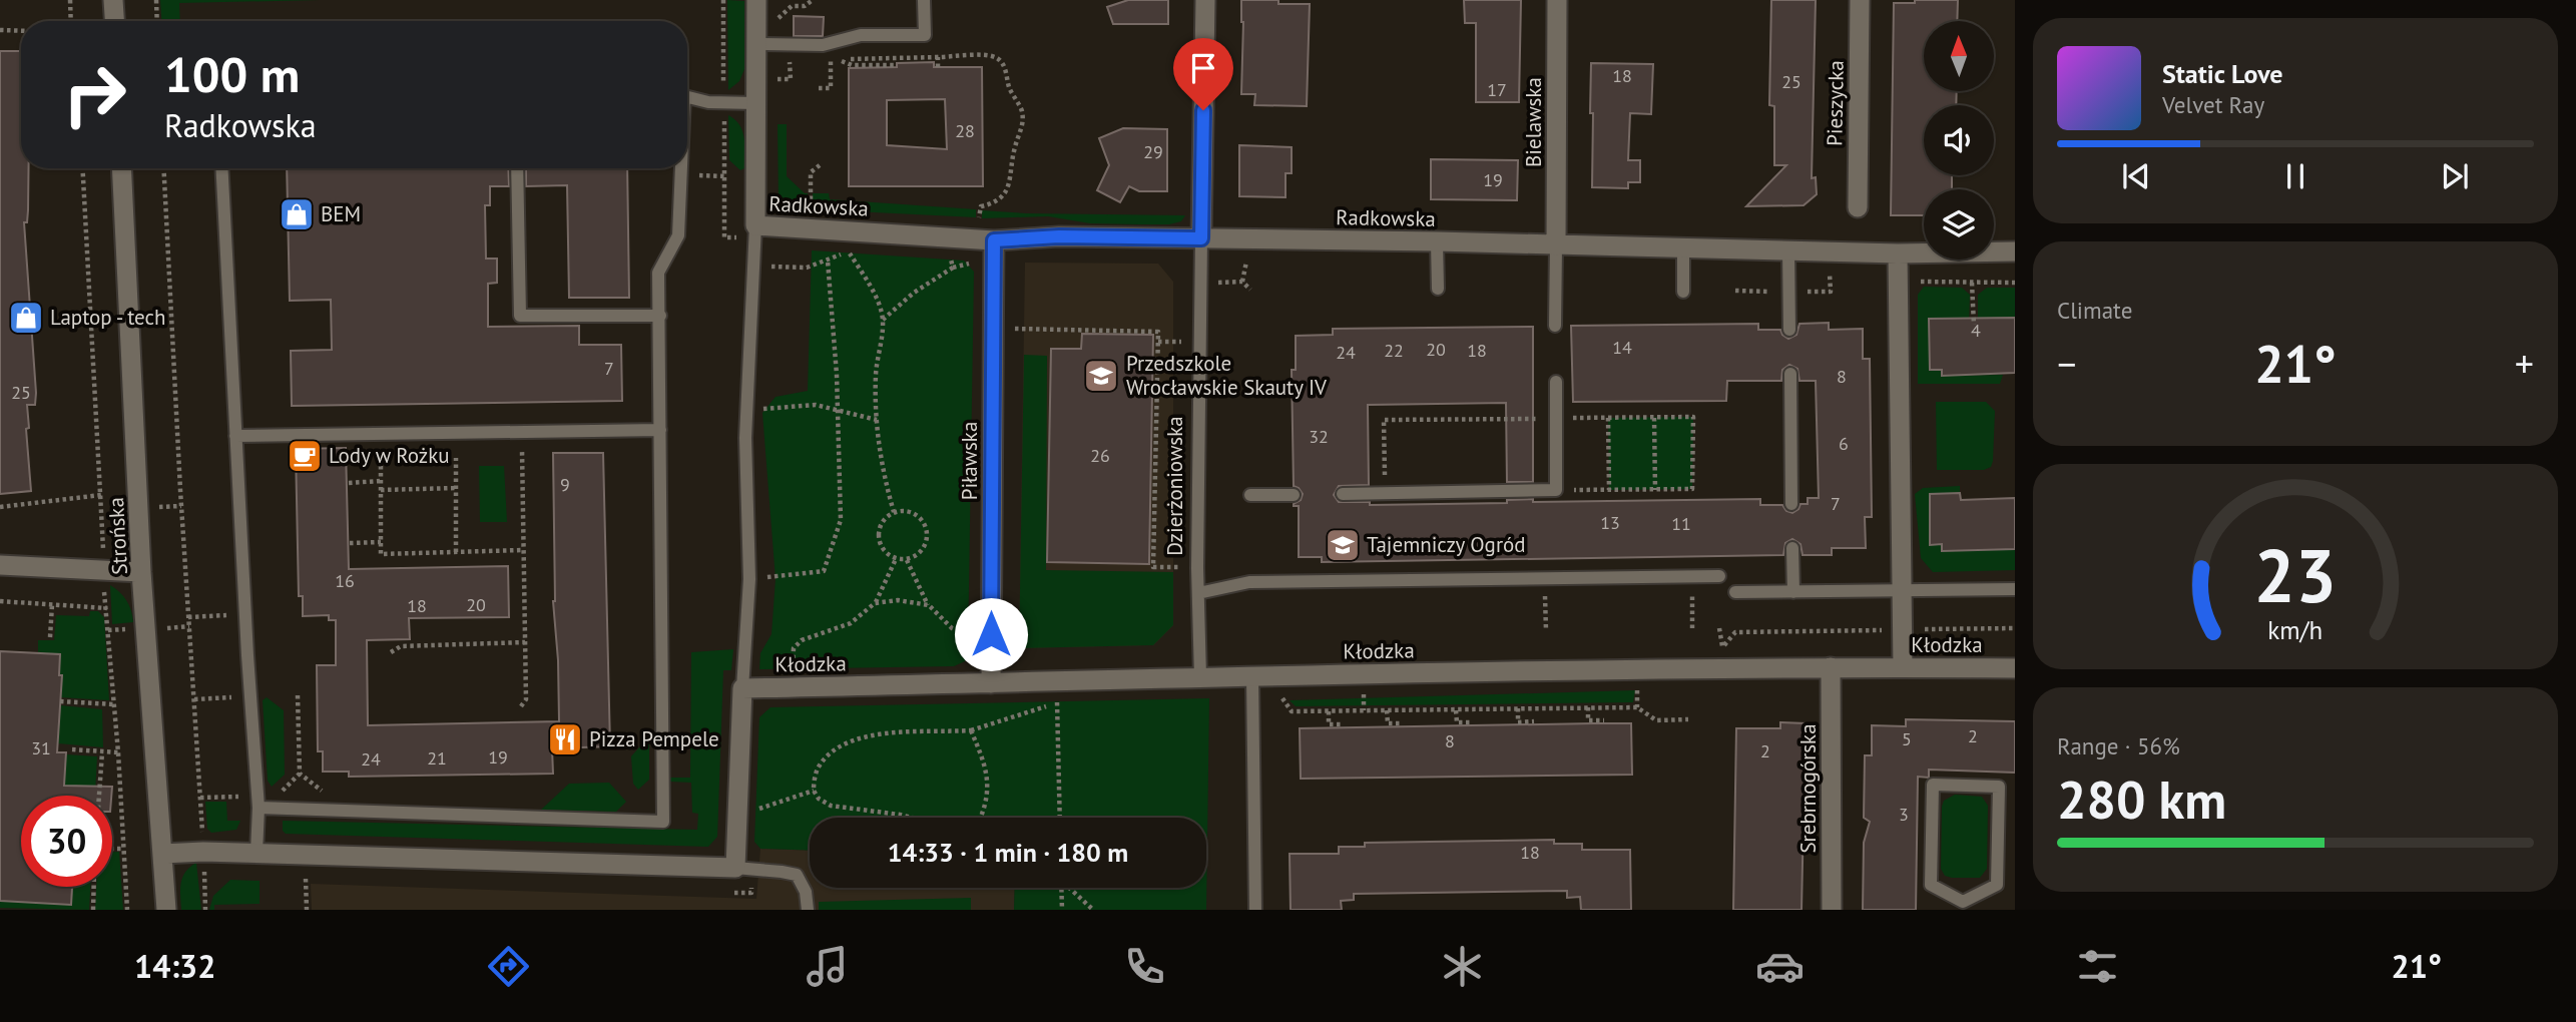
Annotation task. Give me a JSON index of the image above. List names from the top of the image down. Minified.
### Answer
{"streets":{"street":["Pieszycka","Bielawska","Radkowska","Piławska","Dzierżoniowska","Strońska","Kłodzka","Srebrnogórska"]},"crossings":[["Bielawska","Radkowska"],["Radkowska","Piławska"],["Radkowska","Dzierżoniowska"],["Piławska","Kłodzka"],["Dzierżoniowska","Kłodzka"],["Kłodzka","Srebrnogórska"]],"places":{"shop":["BEM","Laptop - tech"],"school or university":["Przedszkole Wrocławskie Skauty IV","Tajemniczy Ogród"],"cafe":["Lody w Rożku"],"restaurant":["Pizza Pempele"]},"house_numbers":["18","25","17","28","29","19","4","14","20","22","18","24","7","8","25","32","6","26","9","7","13","11","16","20","18","2","5","8","31","2","19","21","24","3","18"],"north":"top","page":{"turn":["100 m","Radkowska"],"song":["Static Love","Velvet Ray"],"tile":["Climate",["Range · 56%","280 km"]],"heat":["−","21°","+"],"limit":"30","trip":"14:33 · 1 min · 180 m","tabs":["14:32","21°"],"gauge":["23","km/h"]}}
